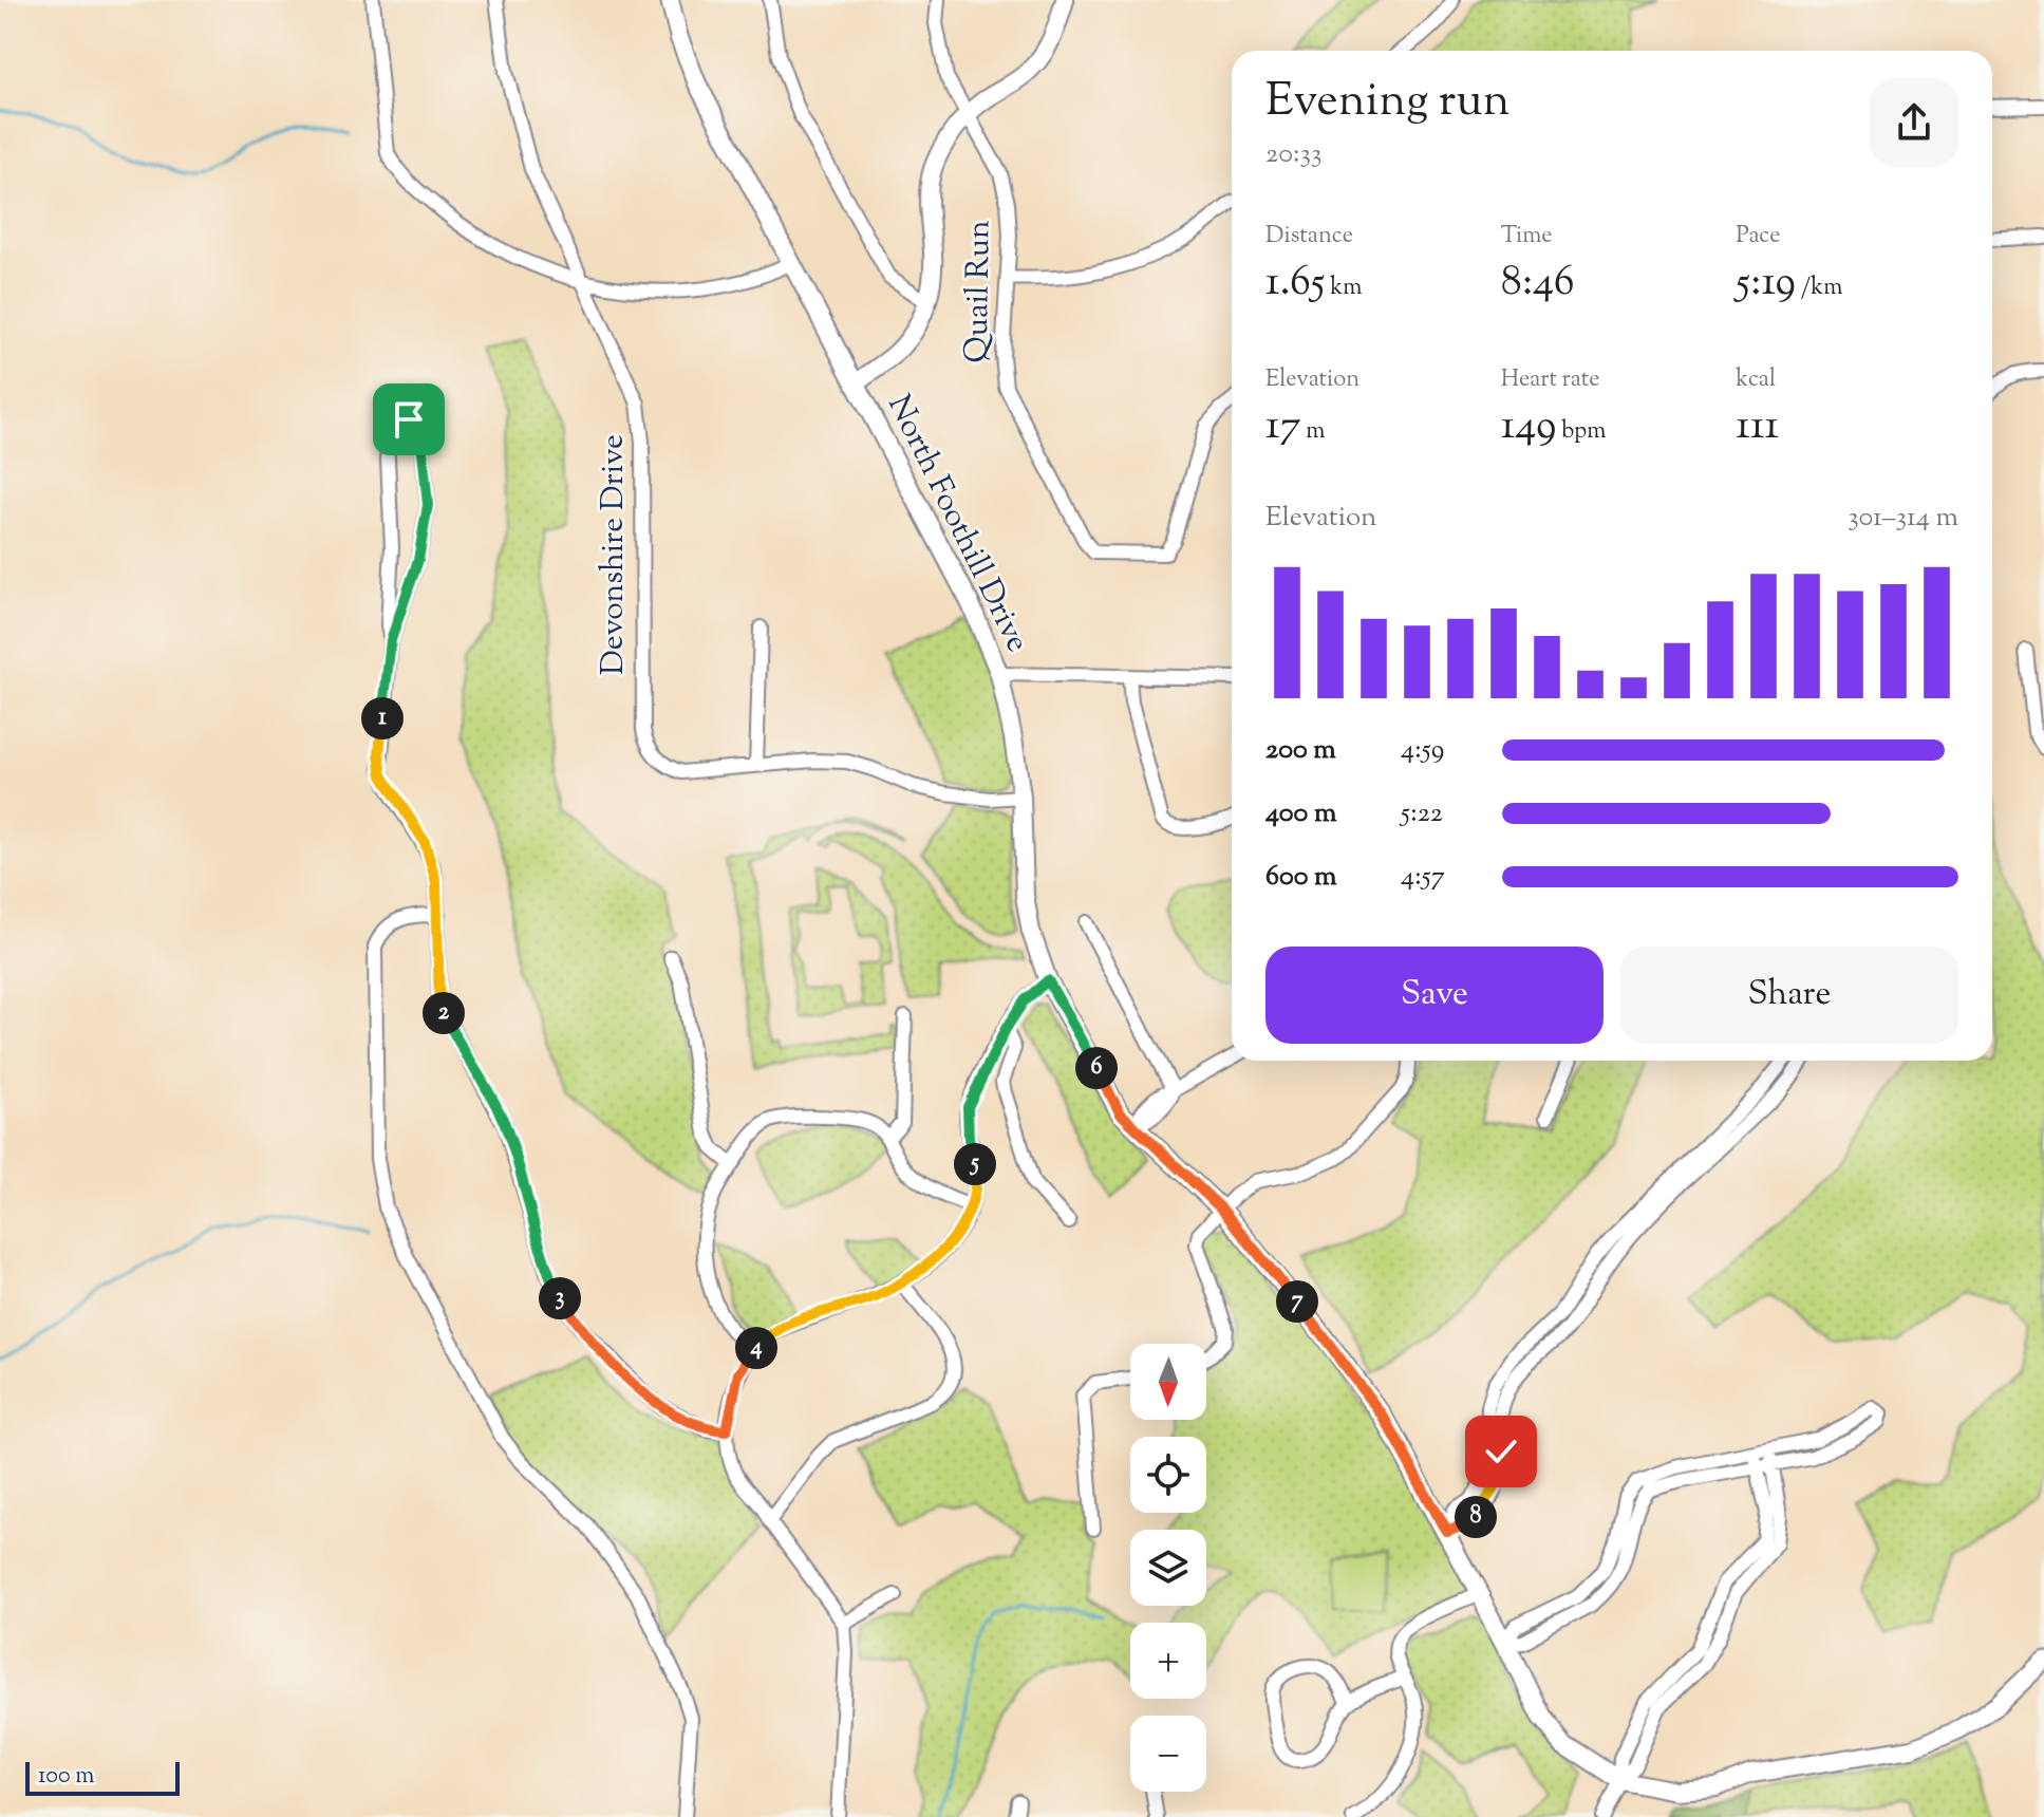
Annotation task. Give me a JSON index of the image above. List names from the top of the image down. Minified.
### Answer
{"streets":{"street":["Quail Run","North Foothill Drive","Devonshire Drive"]},"crossings":[["North Foothill Drive","Devonshire Drive"]],"scale_bar":"100 m","north":"bottom","page":{"heading":["Evening run","20:33"],"stats":[["Distance","1.65 km"],["Time","8:46"],["Pace","5:19 /km"],["Elevation","17 m"],["Heart rate","149 bpm"],["kcal","111"]],"chart":["Elevation","301–314 m"],"pins":["1","2","6","5","3","7","4","8"],"list":[{"name":"200 m","note":"4:59"},{"name":"400 m","note":"5:22"},{"name":"600 m","note":"4:57"}],"buttons":["Save","Share"],"map_buttons":["+","−"],"scale":"100 m"}}
